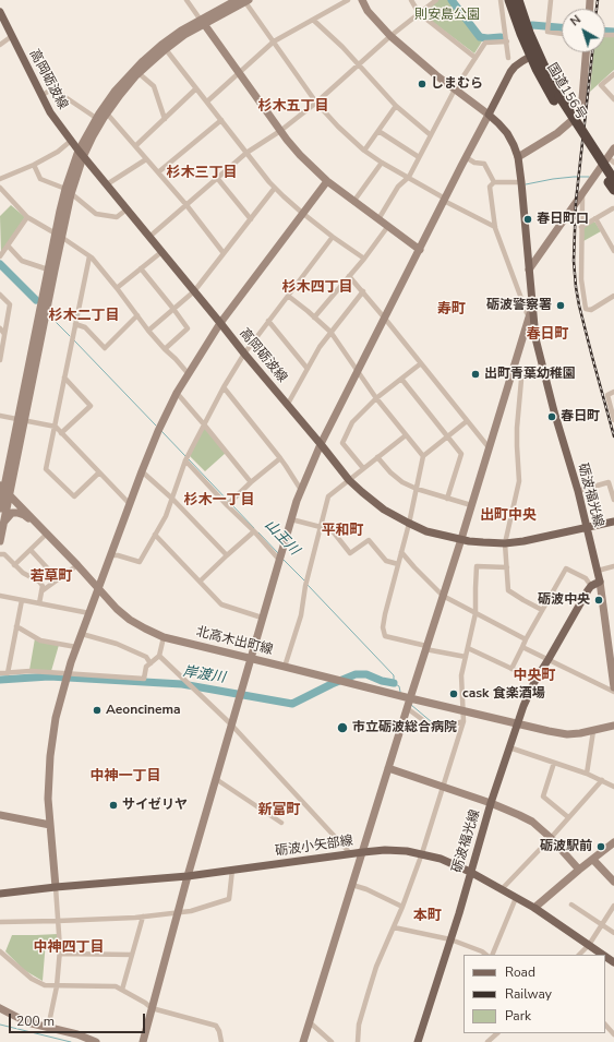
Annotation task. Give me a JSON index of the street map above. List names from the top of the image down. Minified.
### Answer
{"streets":{"highway":["国道156号"],"main road":["高岡砺波線","砺波福光線","砺波小矢部線"],"street":["北高木出町線"]},"crossings":[["高岡砺波線","砺波福光線"],["砺波福光線","北高木出町線"],["砺波福光線","砺波小矢部線"]],"districts":["杉木五丁目","杉木三丁目","杉木四丁目","寿町","杉木二丁目","春日町","杉木一丁目","出町中央","平和町","若草町","中央町","中神一丁目","新富町","本町","中神四丁目"],"water":["山王川","岸渡川"],"parks":["則安島公園"],"places":["しまむら","春日町口","砺波警察署","出町青葉幼稚園","春日町","砺波中央","cask 食楽酒場","Aeoncinema","市立砺波総合病院","サイゼリヤ","砺波駅前"],"legend":["Road","Railway","Park"],"scale_bar":"200 m","north":"top left"}
